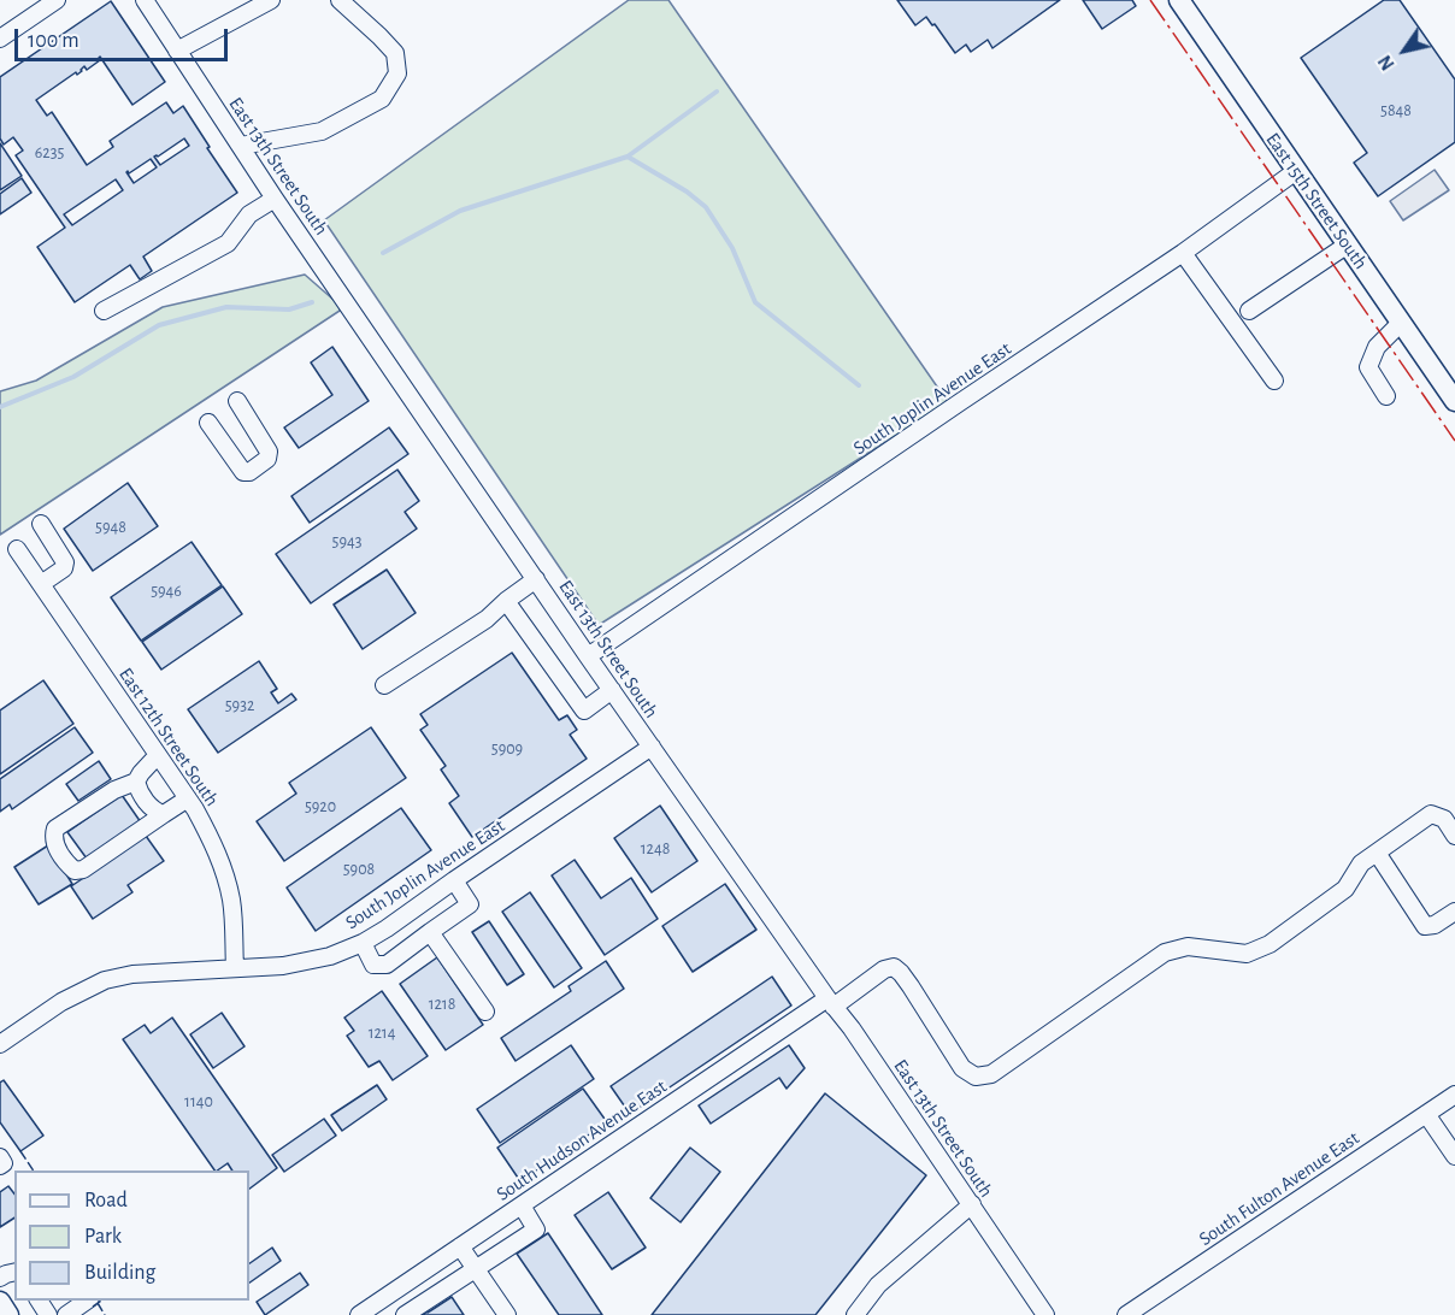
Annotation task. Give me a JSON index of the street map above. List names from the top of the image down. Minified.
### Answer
{"streets":{"main road":["East 15th Street South"],"street":["East 13th Street South","South Joplin Avenue East","East 12th Street South","South Hudson Avenue East","South Fulton Avenue East"]},"crossings":[["East 13th Street South","South Joplin Avenue East"],["East 13th Street South","South Hudson Avenue East"],["East 15th Street South","South Joplin Avenue East"],["South Joplin Avenue East","East 12th Street South"]],"house_numbers":["5848","6235","5948","5943","5946","5932","5909","5920","1248","5908","1218","1214","1140"],"legend":["Road","Park","Building"],"scale_bar":"100 m","north":"bottom left"}
